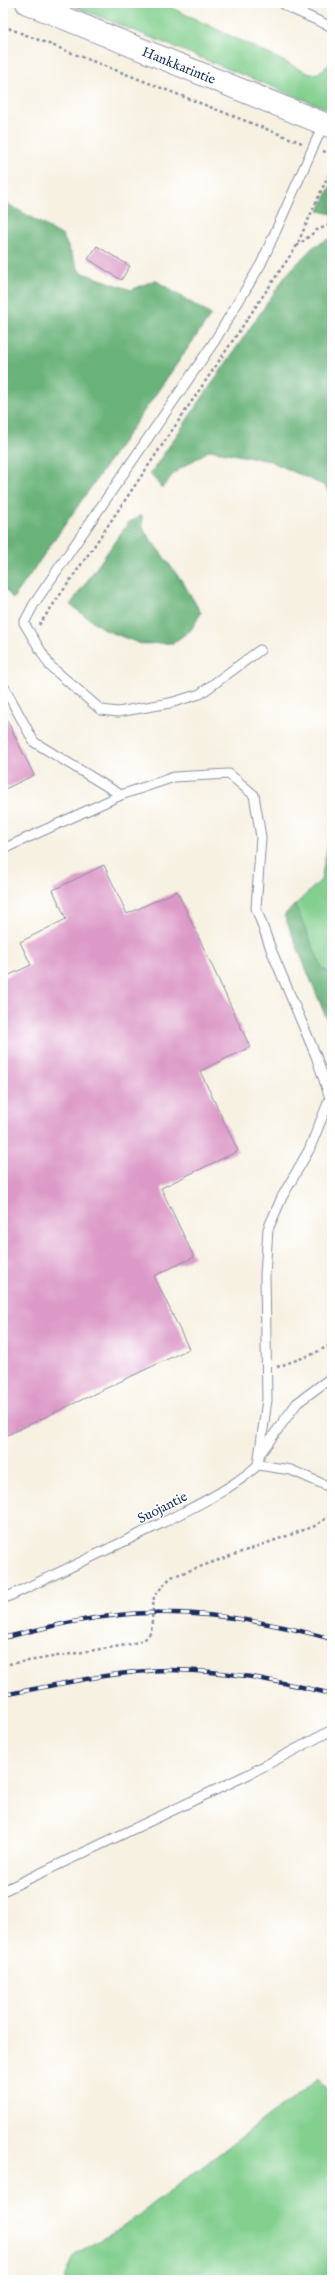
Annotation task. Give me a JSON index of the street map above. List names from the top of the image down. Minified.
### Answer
{"streets":{"main road":["Hankkarintie"],"lane":["Suojantie"]}}
